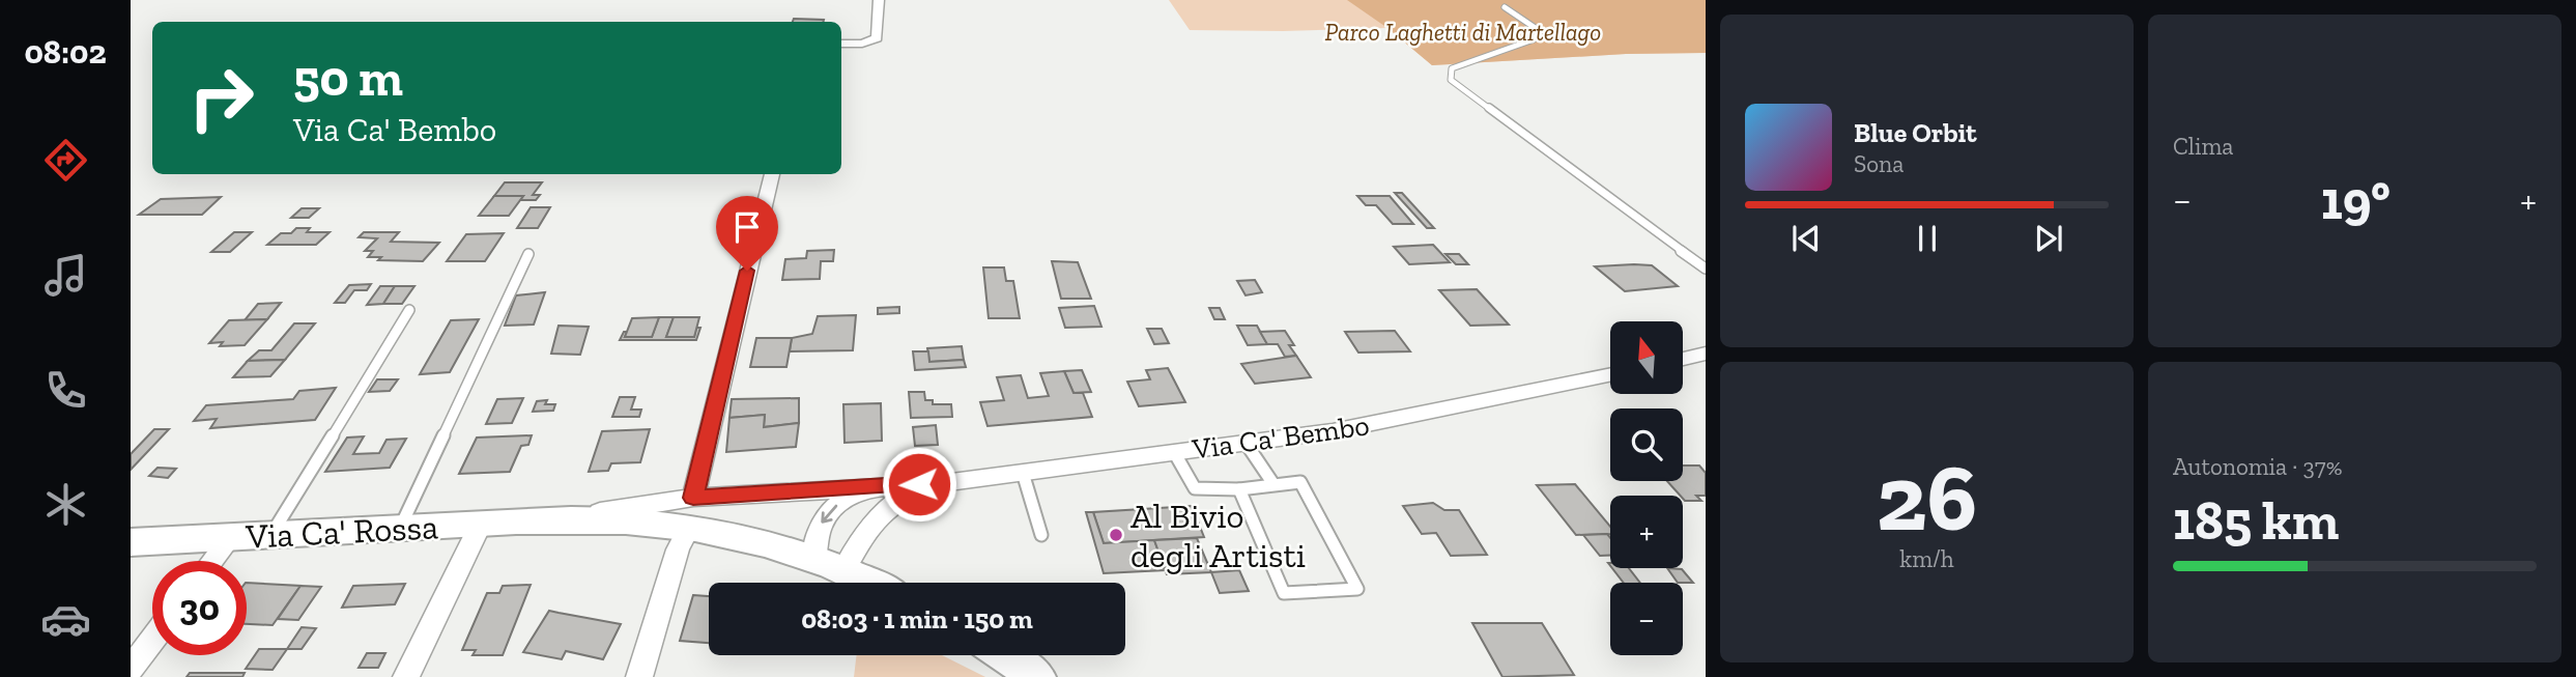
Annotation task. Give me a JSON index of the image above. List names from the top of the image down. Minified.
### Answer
{"streets":{"street":["Via Ca' Bembo","Via Ca' Rossa"]},"crossings":[["Via Ca' Bembo","Via Ca' Rossa"]],"parks":["Parco Laghetti di Martellago"],"places":["Al Bivio degli Artisti"],"north":"top","page":{"tabs":"08:02","tile":["Clima",["26","km/h"],["Autonomia · 37%","185 km"]],"turn":["50 m","Via Ca' Bembo"],"song":["Blue Orbit","Sona"],"heat":["−","19°","+"],"map_buttons":["+","−"],"limit":"30","trip":"08:03 · 1 min · 150 m"}}
